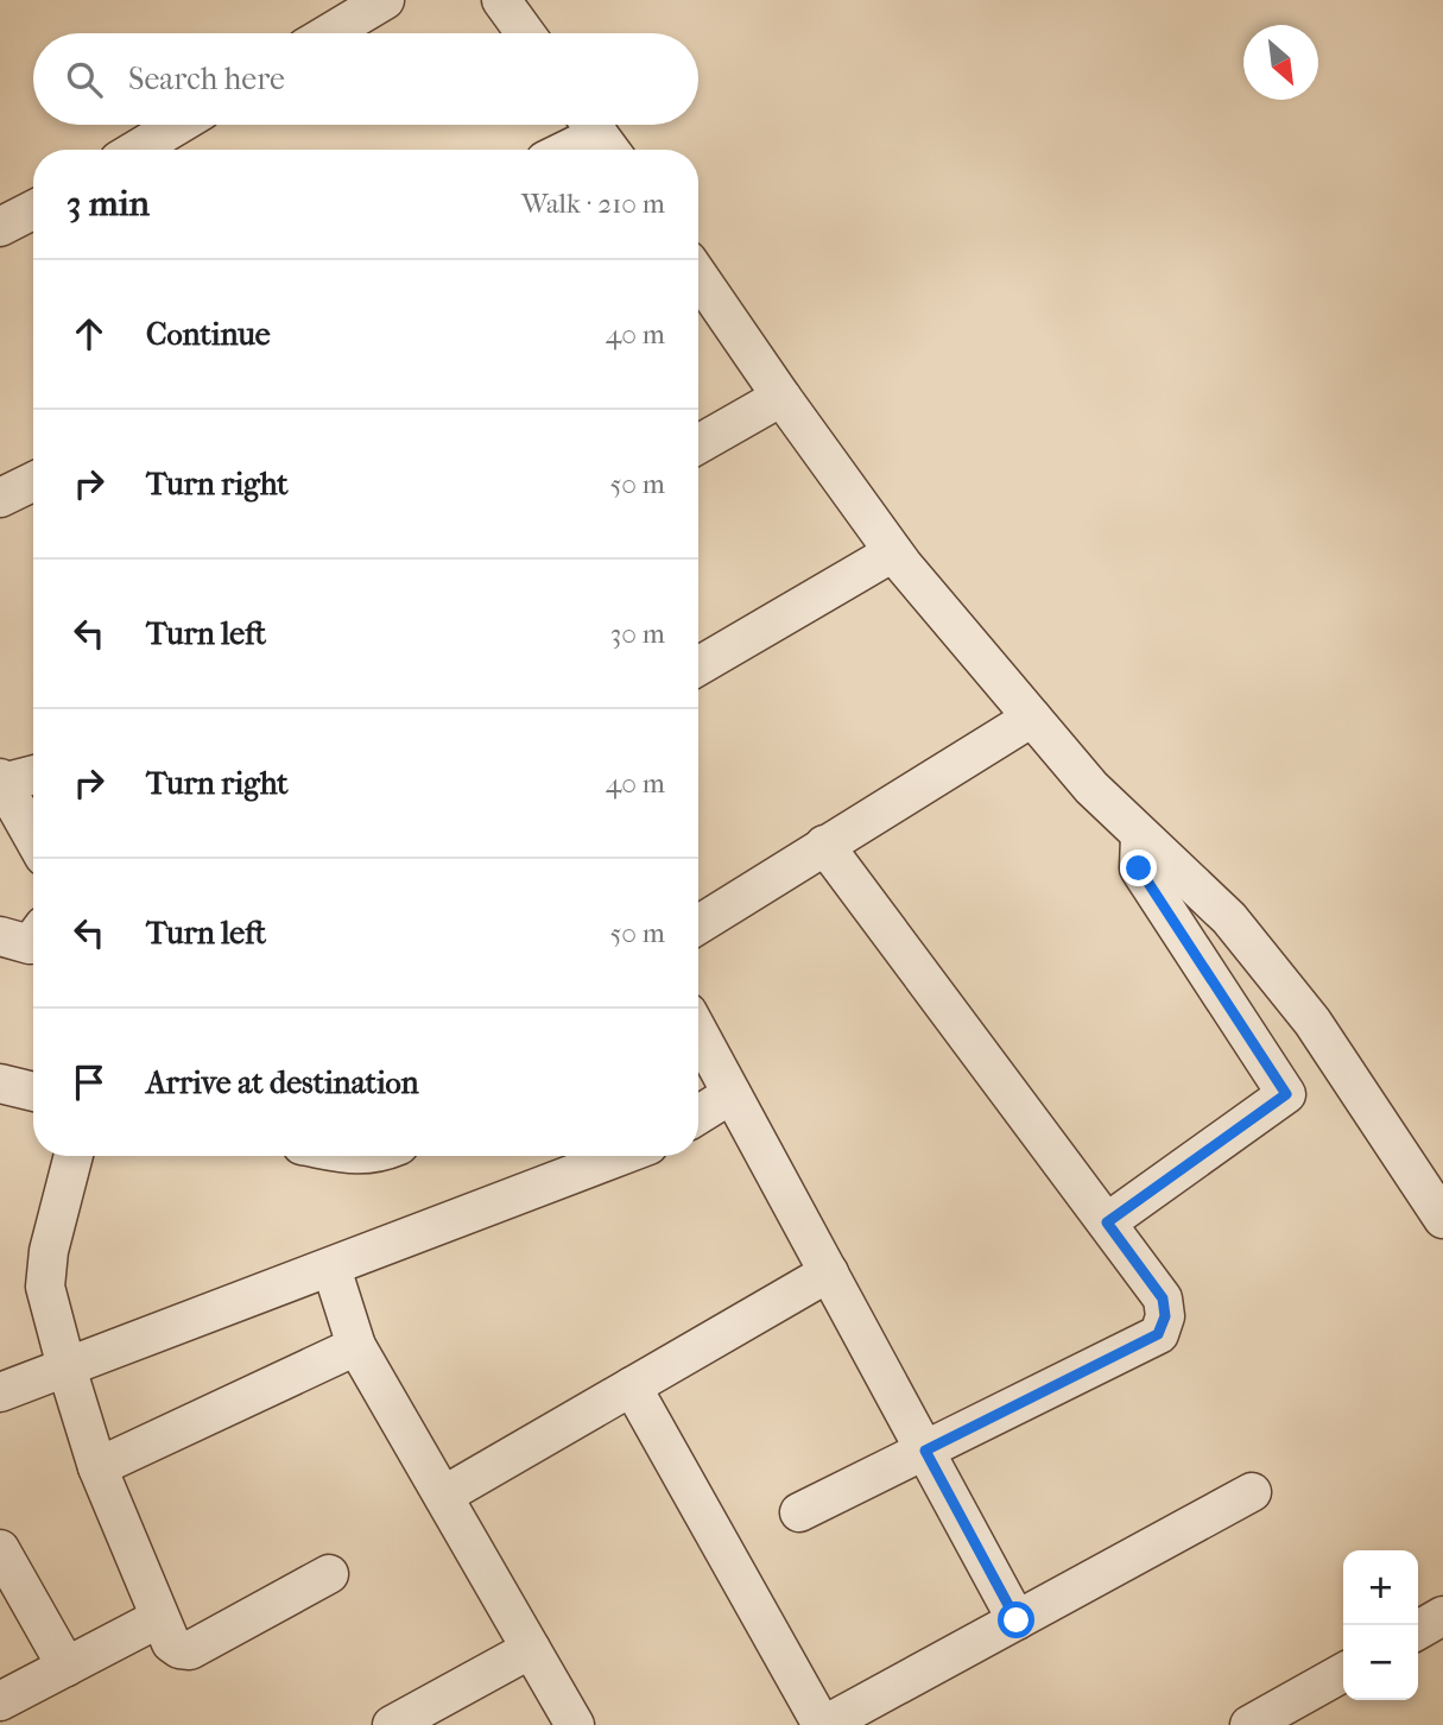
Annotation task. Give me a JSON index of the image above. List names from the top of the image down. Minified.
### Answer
{"north":"bottom right","page":{"search":"Search here","heading":["3 min","Walk · 210 m"],"list":[["Continue","40 m"],["Turn right","50 m"],["Turn left","30 m"],["Turn right","40 m"],["Turn left","50 m"],"Arrive at destination"],"map_buttons":["+","−"]}}
